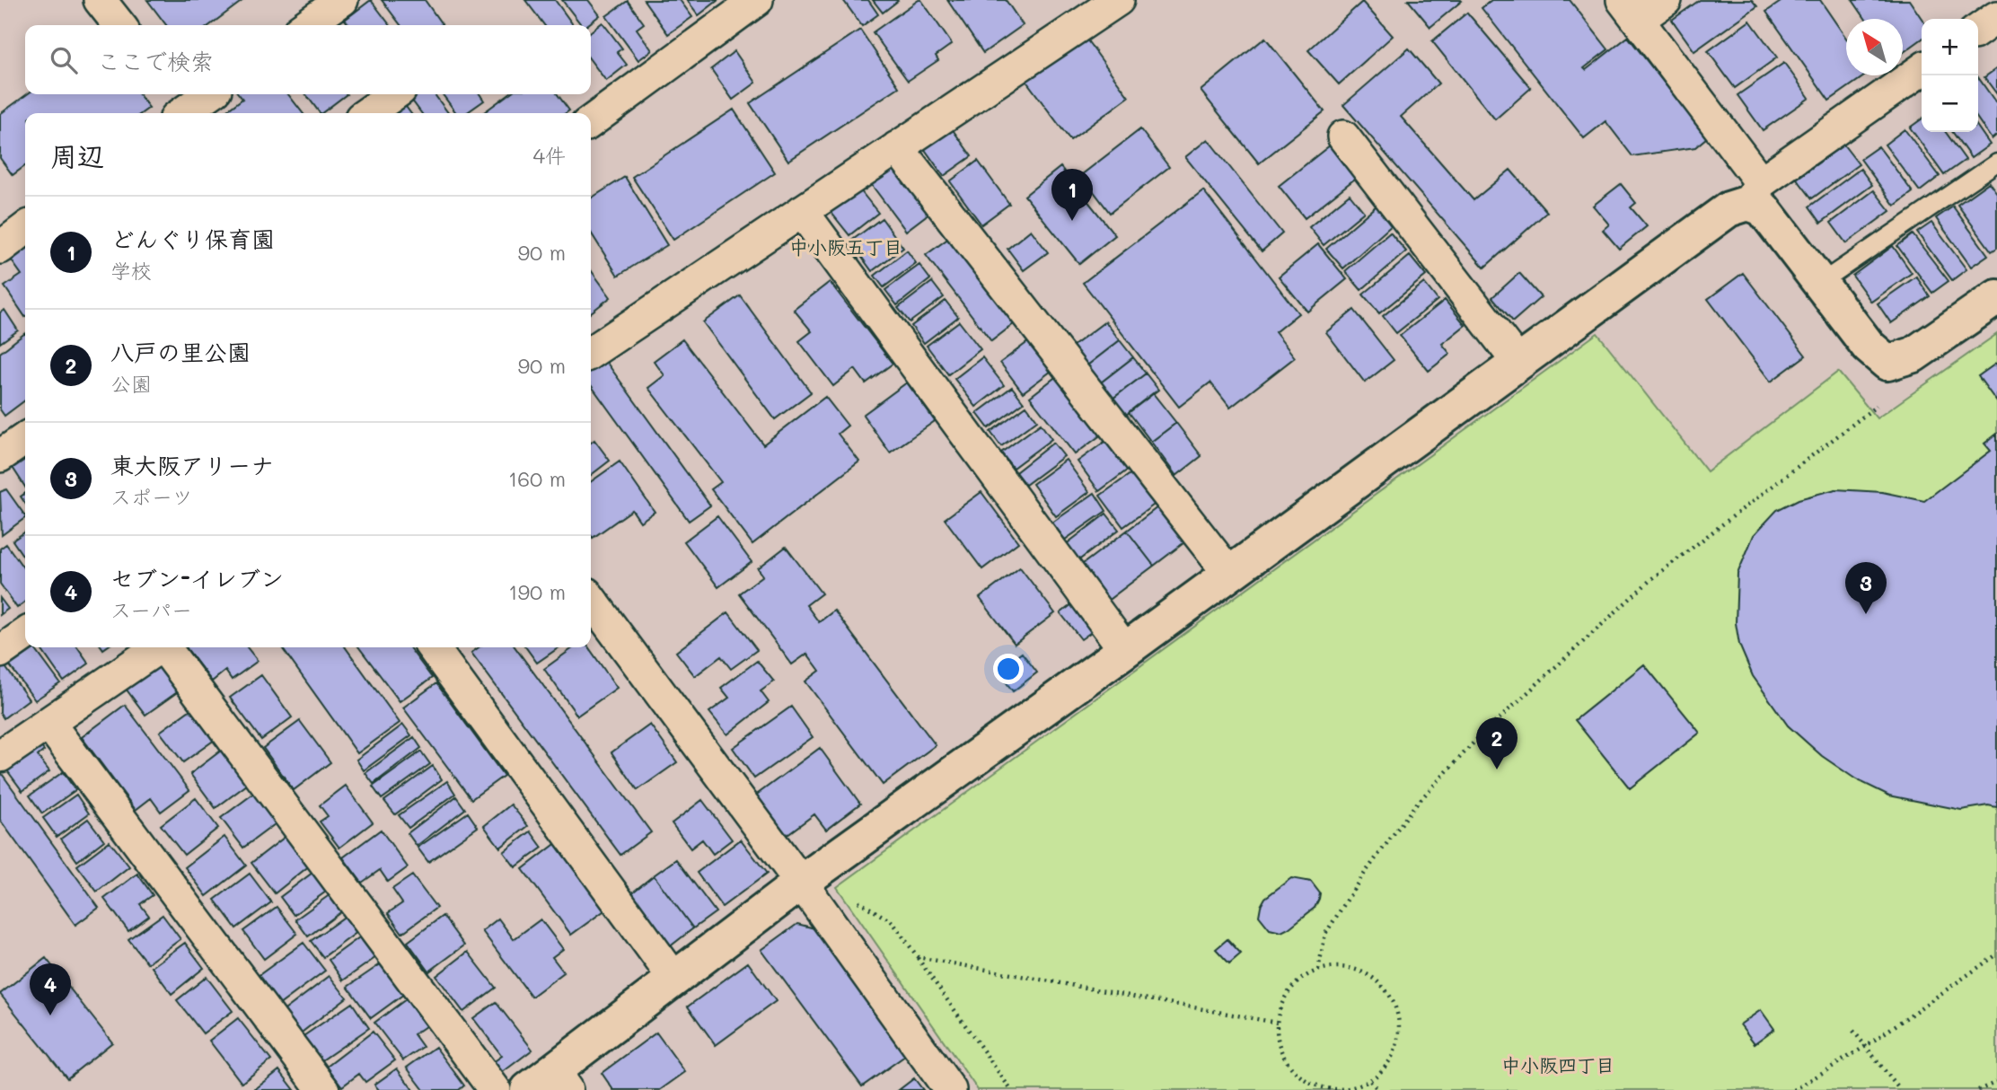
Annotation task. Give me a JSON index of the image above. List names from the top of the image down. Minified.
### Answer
{"districts":["中小阪五丁目","中小阪四丁目"],"north":"top left","page":{"map_buttons":["+","−"],"search":"ここで検索","heading":["周辺","4件"],"pins":["1","3","2","4"],"list":[{"mark":"1","name":"どんぐり保育園","note":"学校","value":"90 m"},{"mark":"2","name":"八戸の里公園","note":"公園","value":"90 m"},{"mark":"3","name":"東大阪アリーナ","note":"スポーツ","value":"160 m"},{"mark":"4","name":"セブン-イレブン","note":"スーパー","value":"190 m"}]}}
